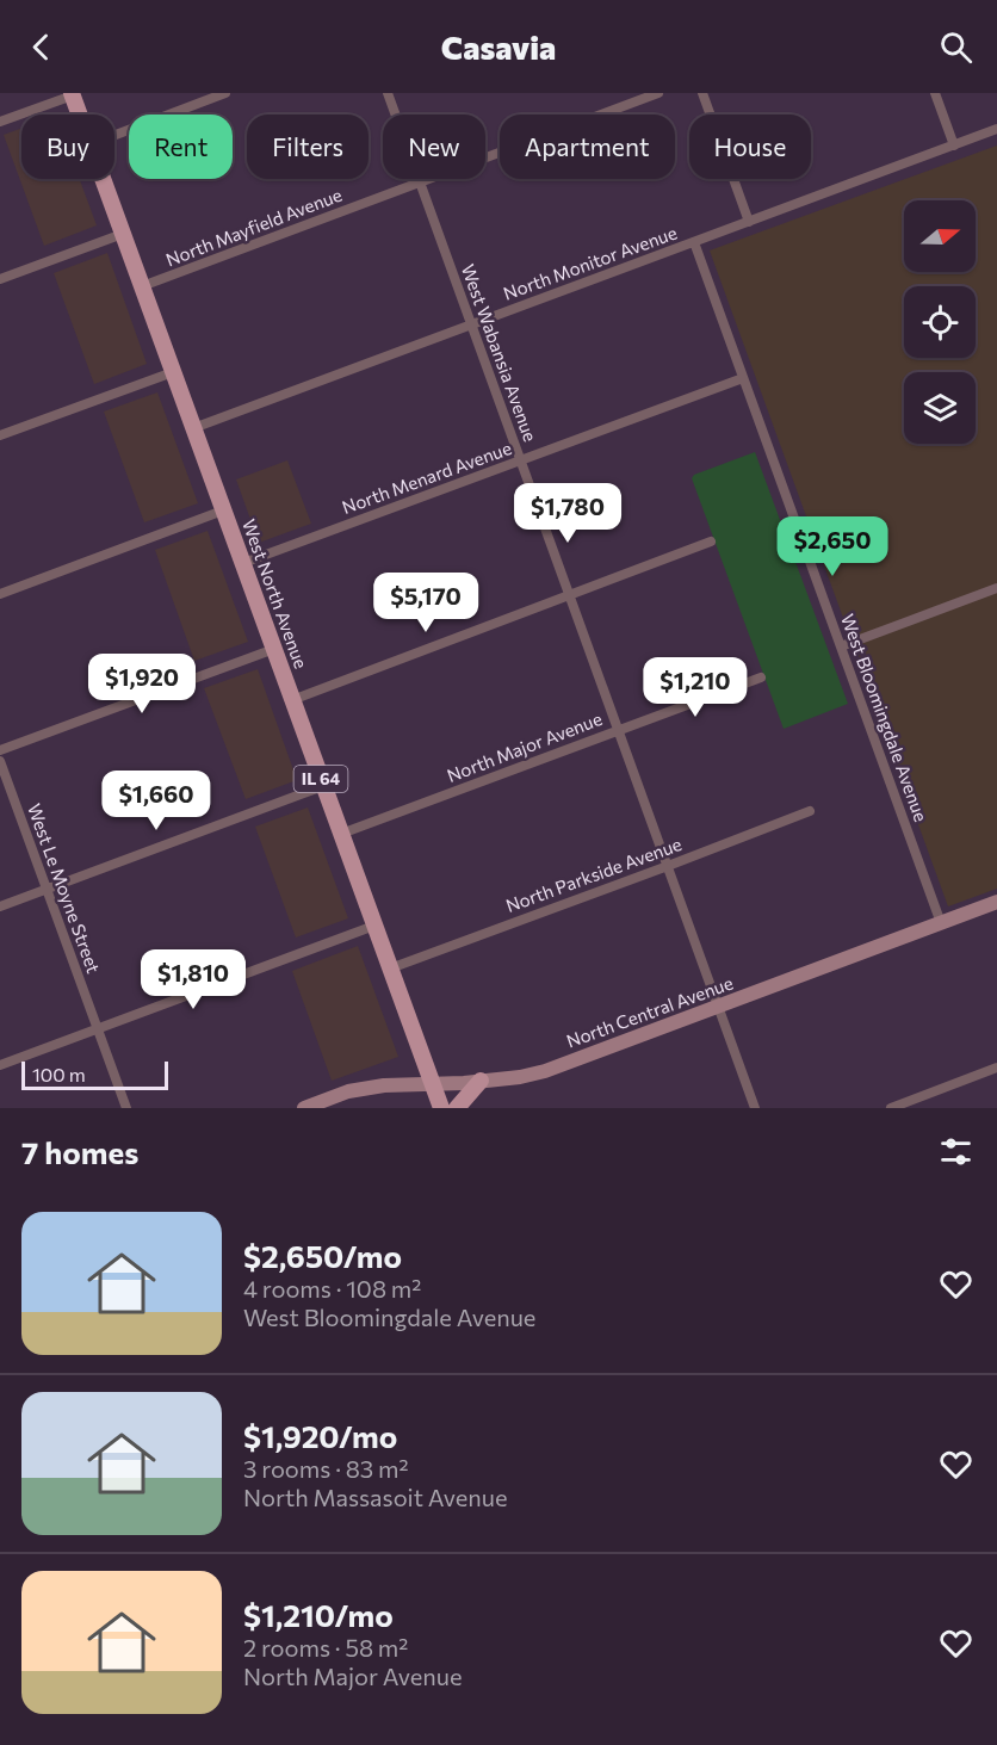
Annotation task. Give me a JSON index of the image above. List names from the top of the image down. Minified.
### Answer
{"streets":{"main road":["West North Avenue","IL 64"],"street":["North Mayfield Avenue","North Monitor Avenue","West Wabansia Avenue","North Menard Avenue","West Bloomingdale Avenue","North Major Avenue","North Parkside Avenue","West Le Moyne Street","North Central Avenue"]},"crossings":[["North Mayfield Avenue","West Wabansia Avenue"],["North Mayfield Avenue","West North Avenue"],["North Monitor Avenue","West Wabansia Avenue"],["North Monitor Avenue","West North Avenue"],["North Monitor Avenue","West Bloomingdale Avenue"],["West Wabansia Avenue","North Menard Avenue"],["West Wabansia Avenue","North Major Avenue"],["West Wabansia Avenue","North Parkside Avenue"],["West Wabansia Avenue","North Central Avenue"],["North Menard Avenue","West North Avenue"],["North Menard Avenue","West Bloomingdale Avenue"],["West North Avenue","North Major Avenue"],["West North Avenue","North Parkside Avenue"],["West North Avenue","North Central Avenue"],["West Bloomingdale Avenue","North Central Avenue"]],"scale_bar":"100 m","north":"right","page":{"header":"Casavia","chip":["Buy","Rent","Filters","New","Apartment","House"],"price":["$1,780","$2,650","$5,170","$1,920","$1,210","$1,660","$1,810"],"scale":"100 m","heading":"7 homes","list":[{"name":"$2,650/mo","note":"4 rooms · 108 m² · West Bloomingdale Avenue"},{"name":"$1,920/mo","note":"3 rooms · 83 m² · North Massasoit Avenue"},{"name":"$1,210/mo","note":"2 rooms · 58 m² · North Major Avenue"}]}}
